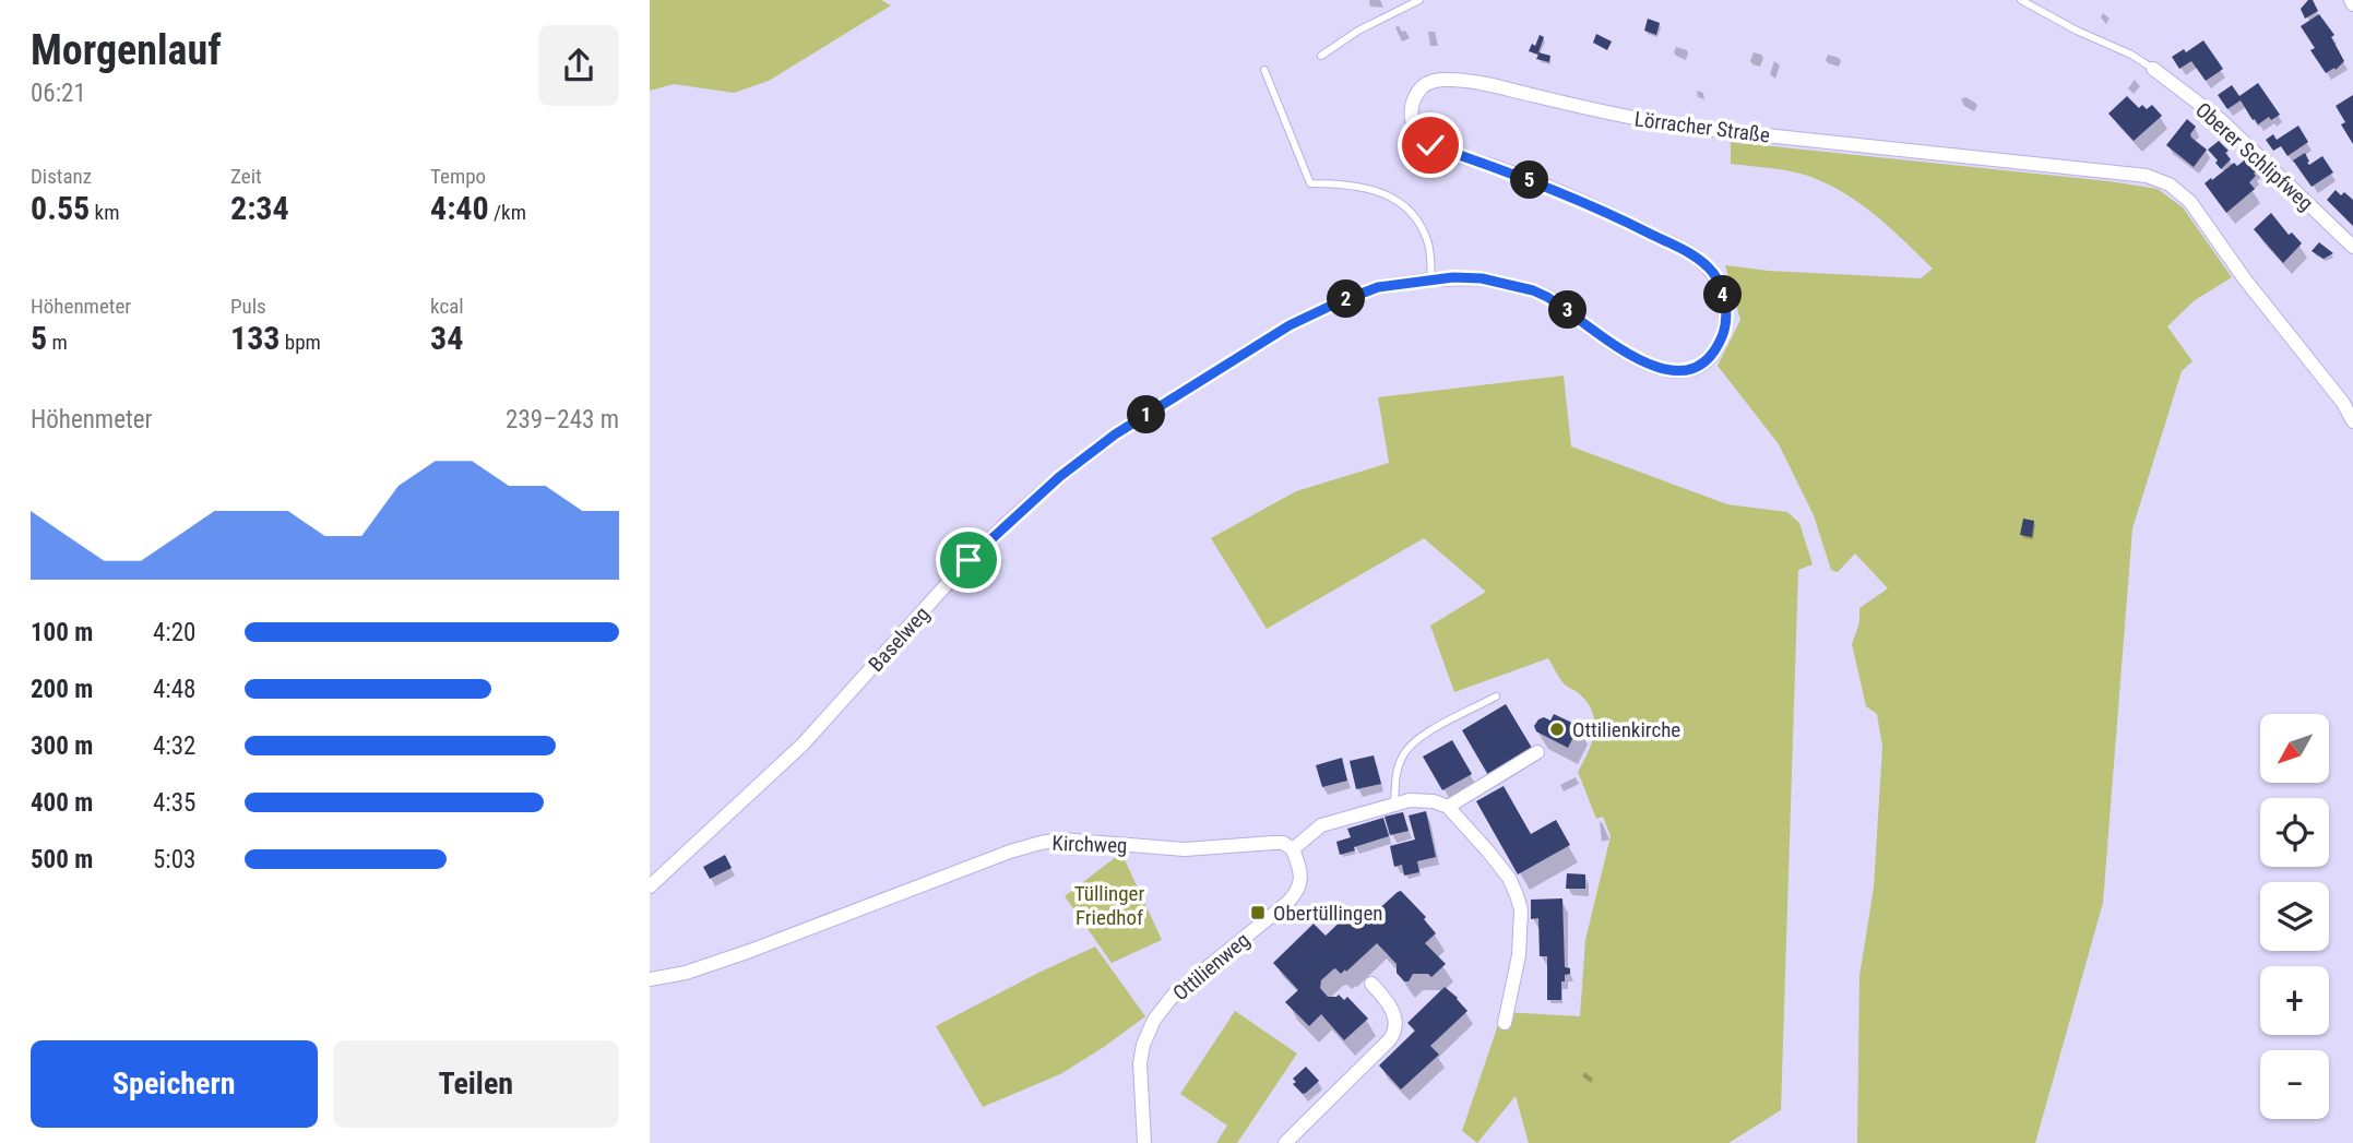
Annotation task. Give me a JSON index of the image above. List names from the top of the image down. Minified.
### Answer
{"streets":{"street":["Lörracher Straße","Oberer Schlipfweg","Baselweg","Kirchweg","Ottilienweg"]},"crossings":[["Lörracher Straße","Baselweg"],["Kirchweg","Ottilienweg"]],"parks":["Tüllinger Friedhof"],"places":{"other":["Ottilienkirche"],"transit":["Obertüllingen"]},"north":"bottom left","page":{"heading":["Morgenlauf","06:21"],"stats":[["Distanz","0.55 km"],["Zeit","2:34"],["Tempo","4:40 /km"],["Höhenmeter","5 m"],["Puls","133 bpm"],["kcal","34"]],"pins":["5","4","2","3","1"],"chart":["Höhenmeter","239–243 m"],"list":[{"name":"100 m","note":"4:20"},{"name":"200 m","note":"4:48"},{"name":"300 m","note":"4:32"},{"name":"400 m","note":"4:35"},{"name":"500 m","note":"5:03"}],"map_buttons":["+","−"],"buttons":["Speichern","Teilen"]}}
